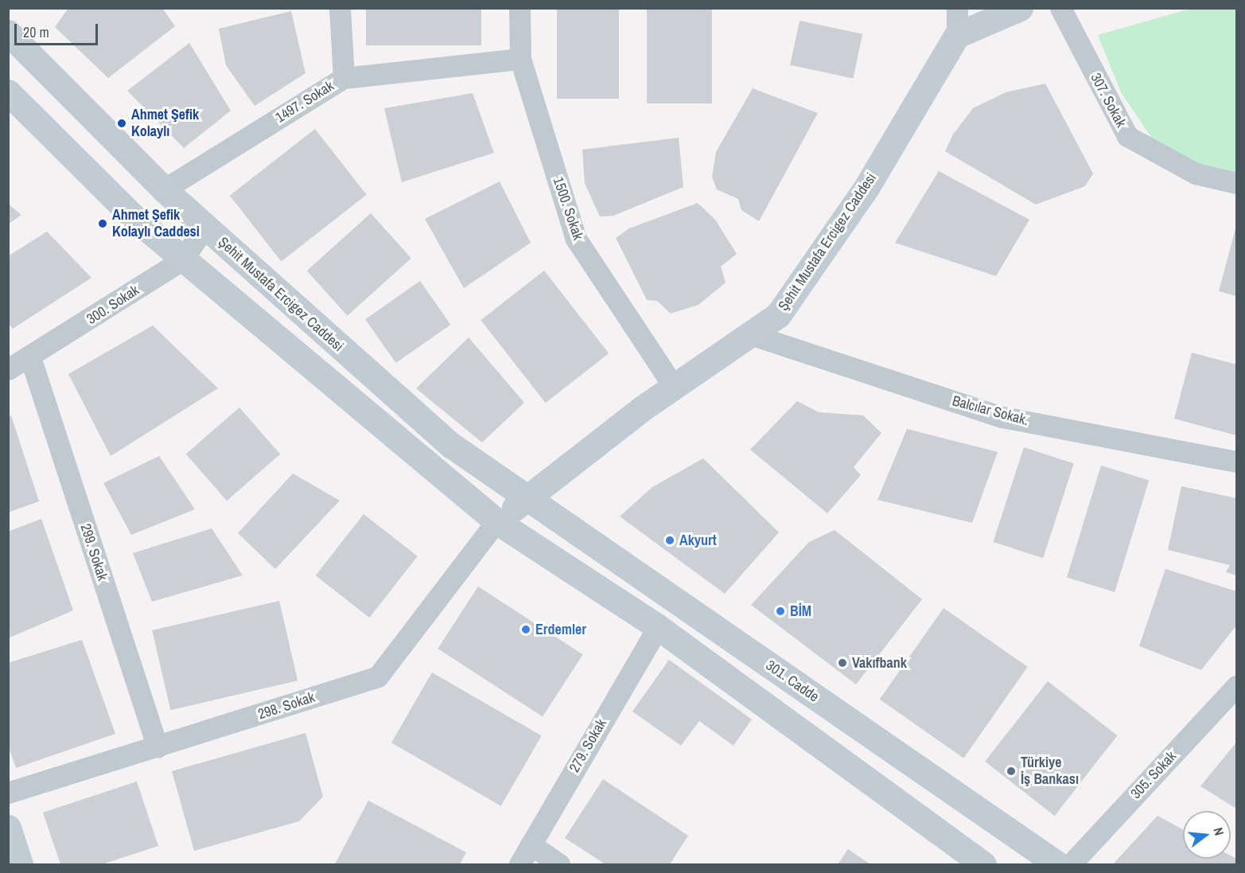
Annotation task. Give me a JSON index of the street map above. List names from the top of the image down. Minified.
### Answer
{"streets":{"main road":["Şehit Mustafa Ercigez Caddesi","301. Cadde"],"street":["307. Sokak","1497. Sokak","1500. Sokak","300. Sokak","Balcılar Sokak.","299. Sokak","298. Sokak","279. Sokak","305. Sokak"]},"crossings":[["1497. Sokak","1500. Sokak"],["1497. Sokak","Şehit Mustafa Ercigez Caddesi"],["1500. Sokak","Şehit Mustafa Ercigez Caddesi"],["Şehit Mustafa Ercigez Caddesi","300. Sokak"],["Şehit Mustafa Ercigez Caddesi","Balcılar Sokak."],["Şehit Mustafa Ercigez Caddesi","301. Cadde"],["Şehit Mustafa Ercigez Caddesi","298. Sokak"],["300. Sokak","299. Sokak"],["299. Sokak","298. Sokak"]],"places":["Ahmet Şefik Kolaylı","Ahmet Şefik Kolaylı Caddesi","Akyurt","BİM","Erdemler","Vakıfbank","Türkiye İş Bankası"],"scale_bar":"20 m","north":"right"}
